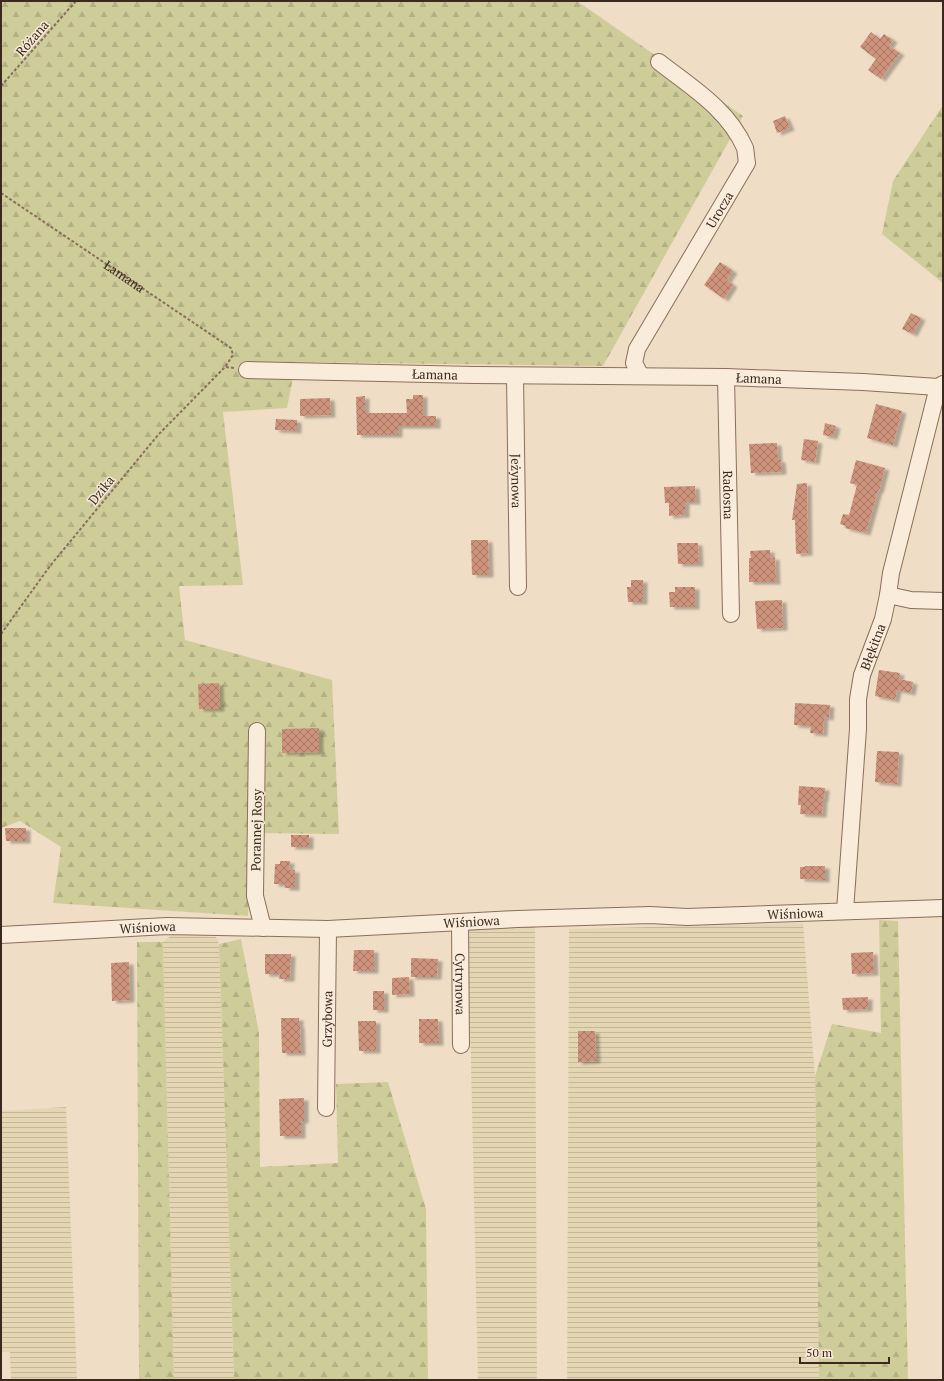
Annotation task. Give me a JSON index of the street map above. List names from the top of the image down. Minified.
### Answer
{"streets":{"street":["Urocza","Łamana","Jeżynowa","Radosna","Błękitna","Porannej Rosy","Wiśniowa","Cytrynowa","Grzybowa"],"path":["Różana","Dzika"]},"crossings":[["Urocza","Łamana"],["Łamana","Jeżynowa"],["Łamana","Dzika"],["Łamana","Radosna"],["Łamana","Błękitna"],["Błękitna","Wiśniowa"],["Porannej Rosy","Wiśniowa"],["Wiśniowa","Cytrynowa"],["Wiśniowa","Grzybowa"]],"scale_bar":"50 m"}
